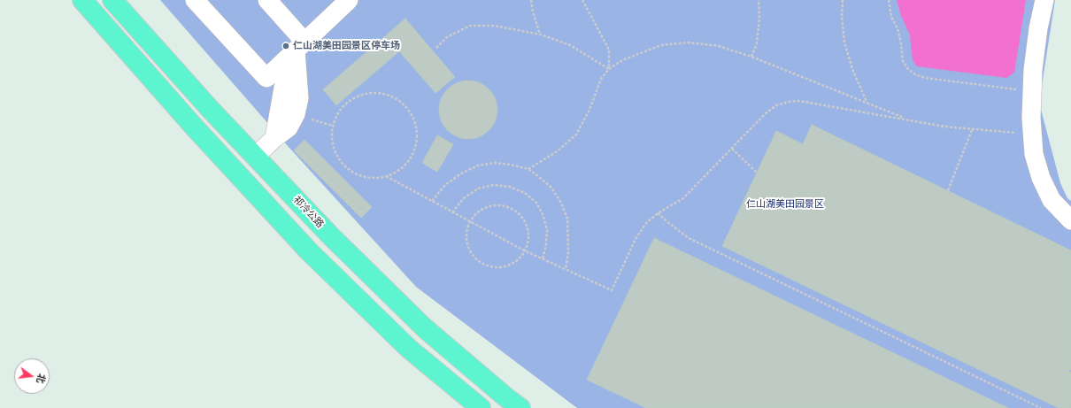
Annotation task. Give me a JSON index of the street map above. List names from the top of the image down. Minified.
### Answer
{"streets":{"main road":["祁冷公路"]},"parks":["仁山湖美田园景区"],"places":["仁山湖美田园景区停车场"],"north":"right"}
